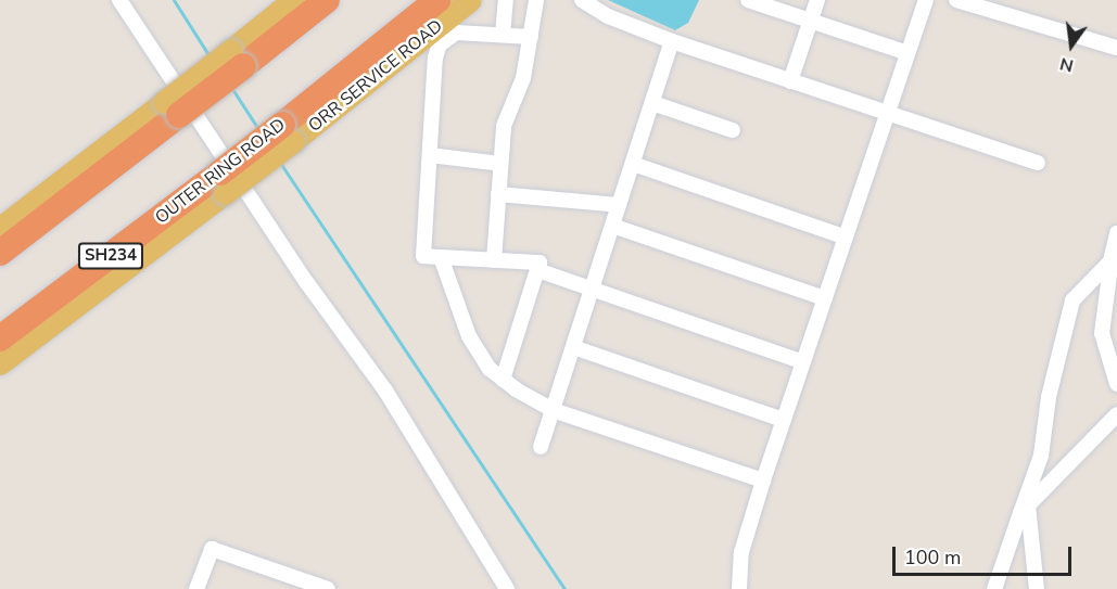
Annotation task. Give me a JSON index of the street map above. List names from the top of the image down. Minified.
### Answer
{"streets":{"highway":["OUTER RING ROAD","SH234"],"main road":["ORR SERVICE ROAD"]},"crossings":[["ORR SERVICE ROAD","OUTER RING ROAD"]],"scale_bar":"100 m","north":"bottom"}
